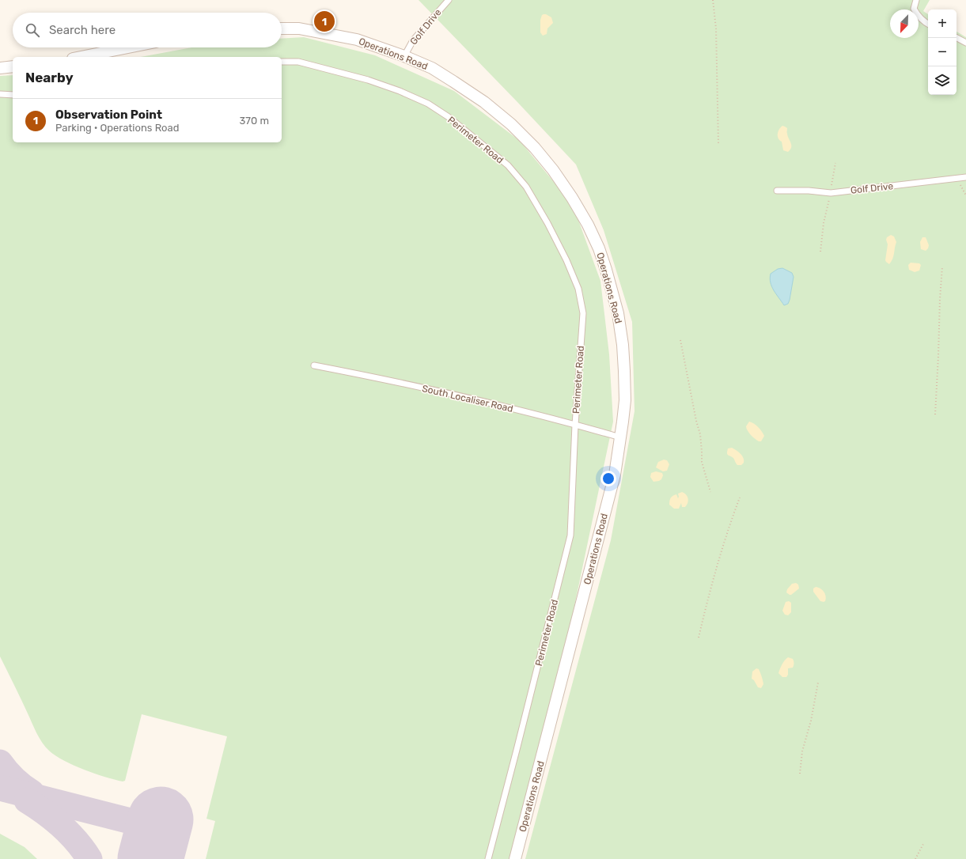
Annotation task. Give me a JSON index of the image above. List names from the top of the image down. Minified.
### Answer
{"streets":{"street":["Operations Road"],"lane":["Golf Drive","Perimeter Road","South Localiser Road"]},"crossings":[["Golf Drive","Operations Road"],["Operations Road","South Localiser Road"],["Perimeter Road","South Localiser Road"]],"north":"bottom left","page":{"map_buttons":["+","−"],"pins":"1","search":"Search here","heading":"Nearby","list":[{"mark":"1","name":"Observation Point","note":"Parking · Operations Road","value":"370 m"}]}}
